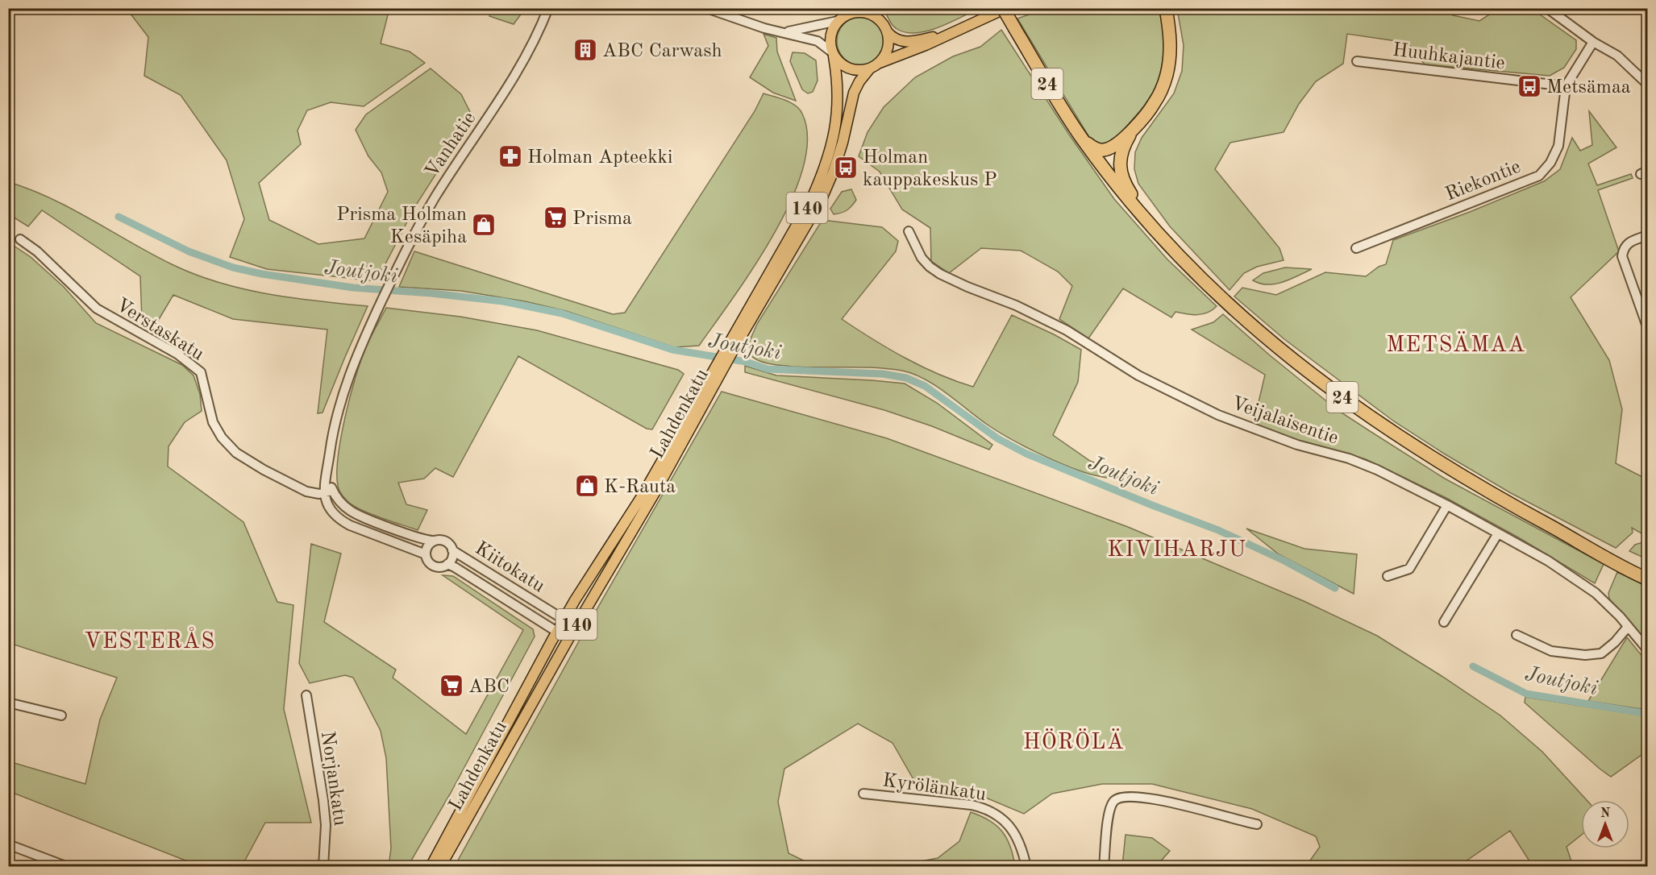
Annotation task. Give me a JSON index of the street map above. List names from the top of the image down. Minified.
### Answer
{"streets":{"highway":["24"],"main road":["140","Lahdenkatu"],"street":["Huuhkajantie","Vanhatie","Riekontie","Verstaskatu","Veijalaisentie","Kiitokatu","Norjankatu","Kyrölänkatu"]},"crossings":[["Huuhkajantie","Riekontie"],["24","140"],["Vanhatie","Verstaskatu"],["140","Lahdenkatu"],["Lahdenkatu","Kiitokatu"]],"districts":["METSÄMAA","KIVIHARJU","VESTERÅS","HÖRÖLÄ"],"water":["Joutjoki"],"places":{"building":["ABC Carwash"],"bus stop":["Metsämaa","Holman kauppakeskus P"],"pharmacy":["Holman Apteekki"],"supermarket":["Prisma","ABC"],"shop":["Prisma Holman Kesäpiha","K-Rauta"]},"north":"top"}
